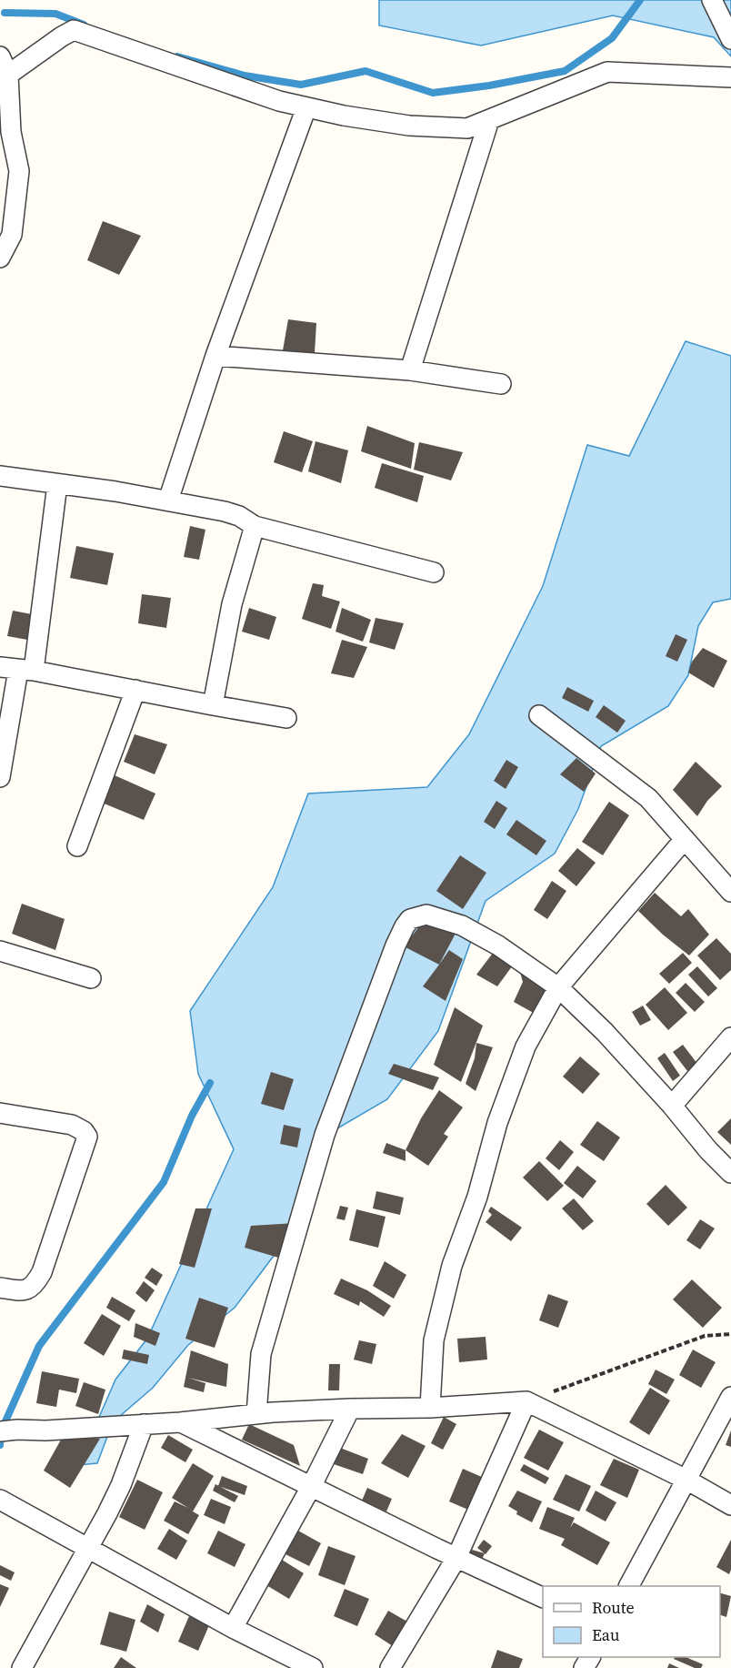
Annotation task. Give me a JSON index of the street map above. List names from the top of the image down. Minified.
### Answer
{"legend":["Route","Eau"]}
